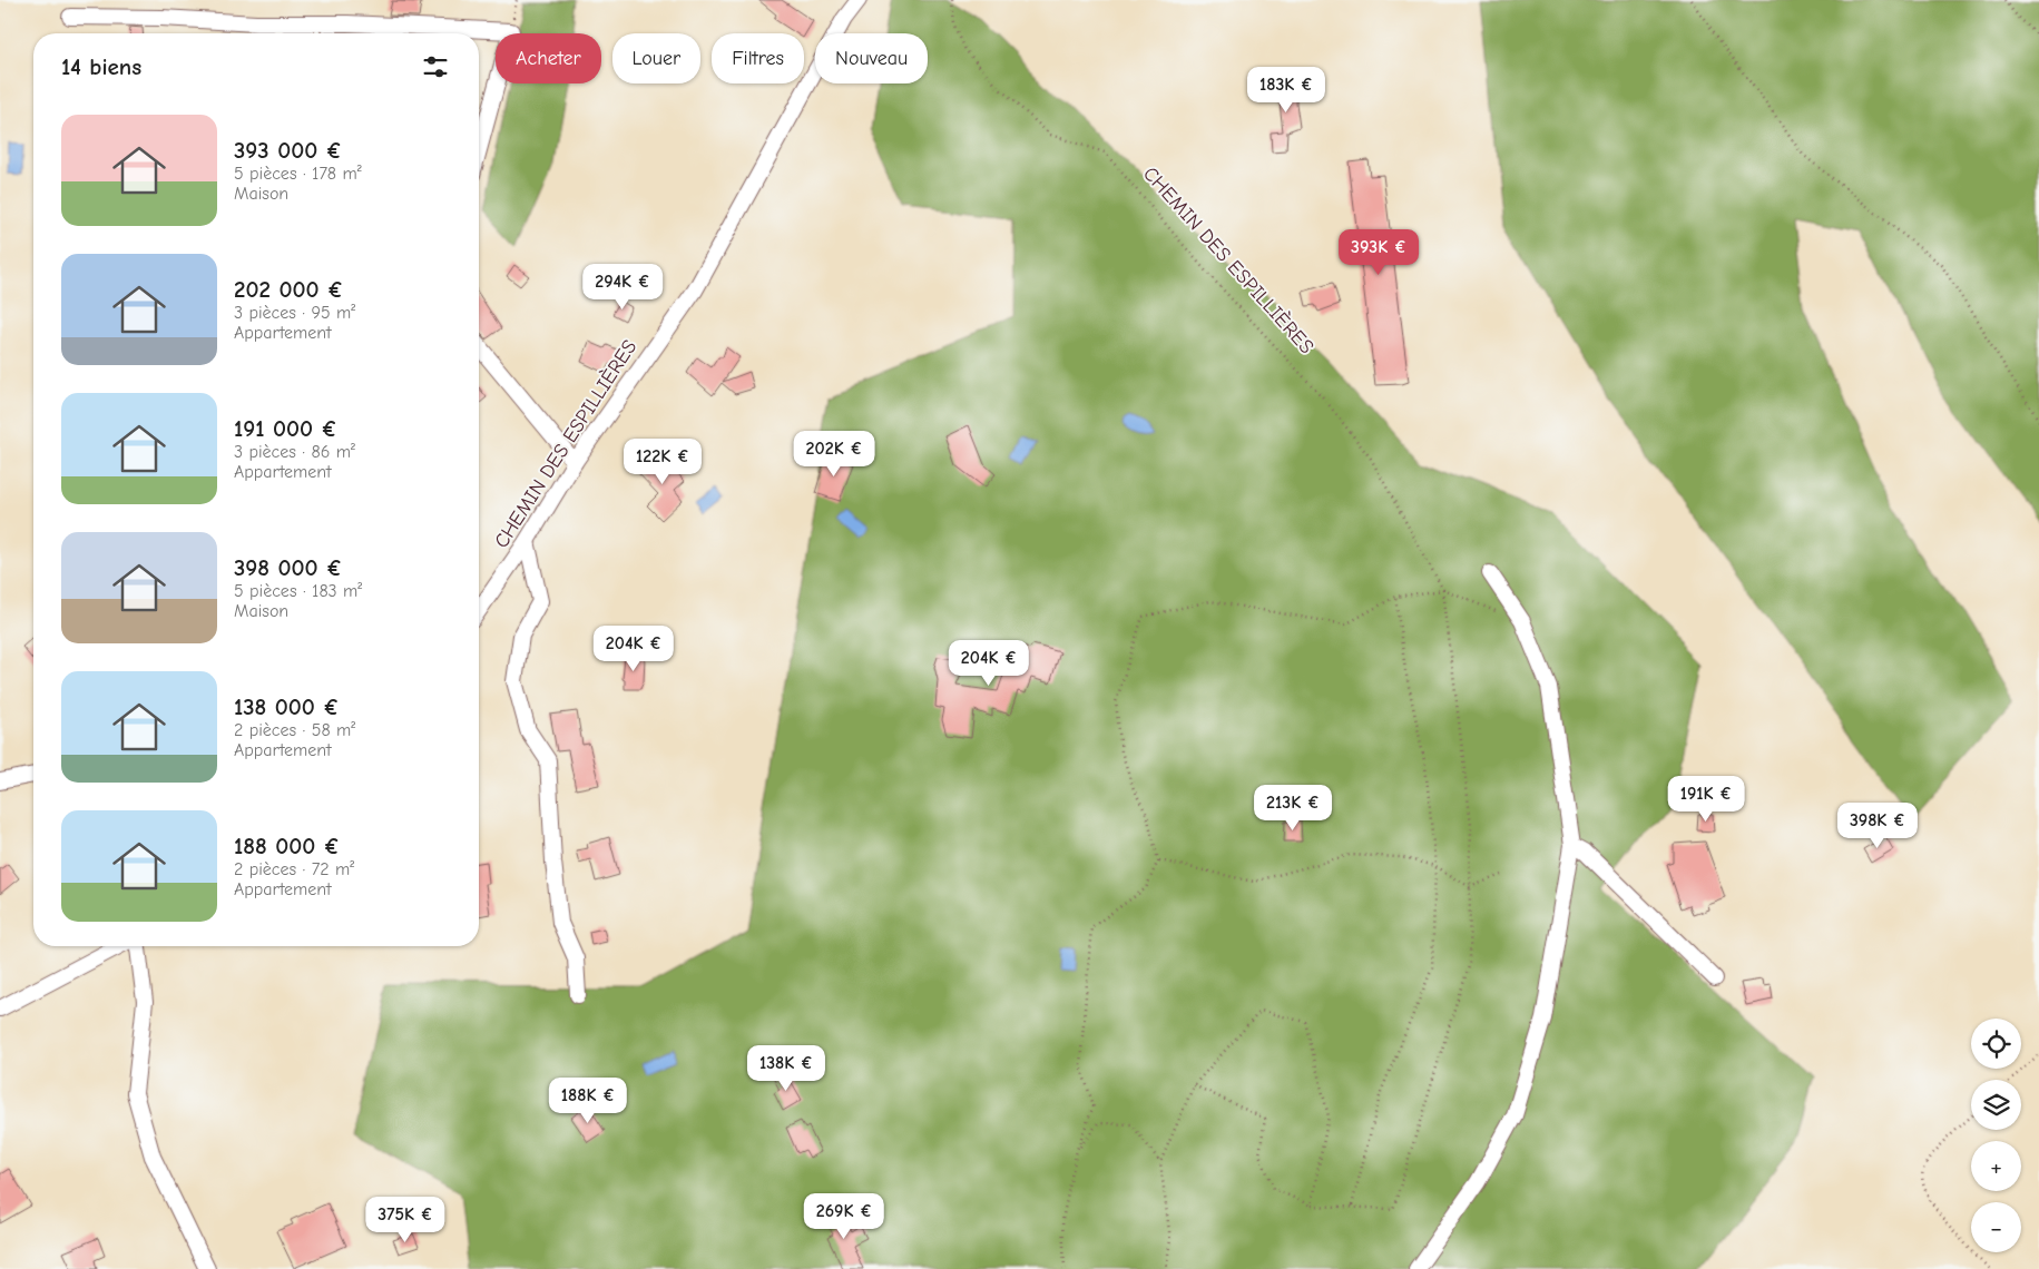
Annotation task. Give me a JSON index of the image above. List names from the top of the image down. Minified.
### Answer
{"streets":{"street":["CHEMIN DES ESPILLIÈRES"]},"page":{"chip":["Acheter","Louer","Filtres","Nouveau"],"heading":"14 biens","price":["183K €","393K €","294K €","202K €","122K €","204K €","204K €","191K €","213K €","398K €","138K €","188K €","269K €","375K €"],"list":[{"name":"393 000 €","note":"5 pièces · 178 m² · Maison"},{"name":"202 000 €","note":"3 pièces · 95 m² · Appartement"},{"name":"191 000 €","note":"3 pièces · 86 m² · Appartement"},{"name":"398 000 €","note":"5 pièces · 183 m² · Maison"},{"name":"138 000 €","note":"2 pièces · 58 m² · Appartement"},{"name":"188 000 €","note":"2 pièces · 72 m² · Appartement"}],"map_buttons":["+","−"]}}
